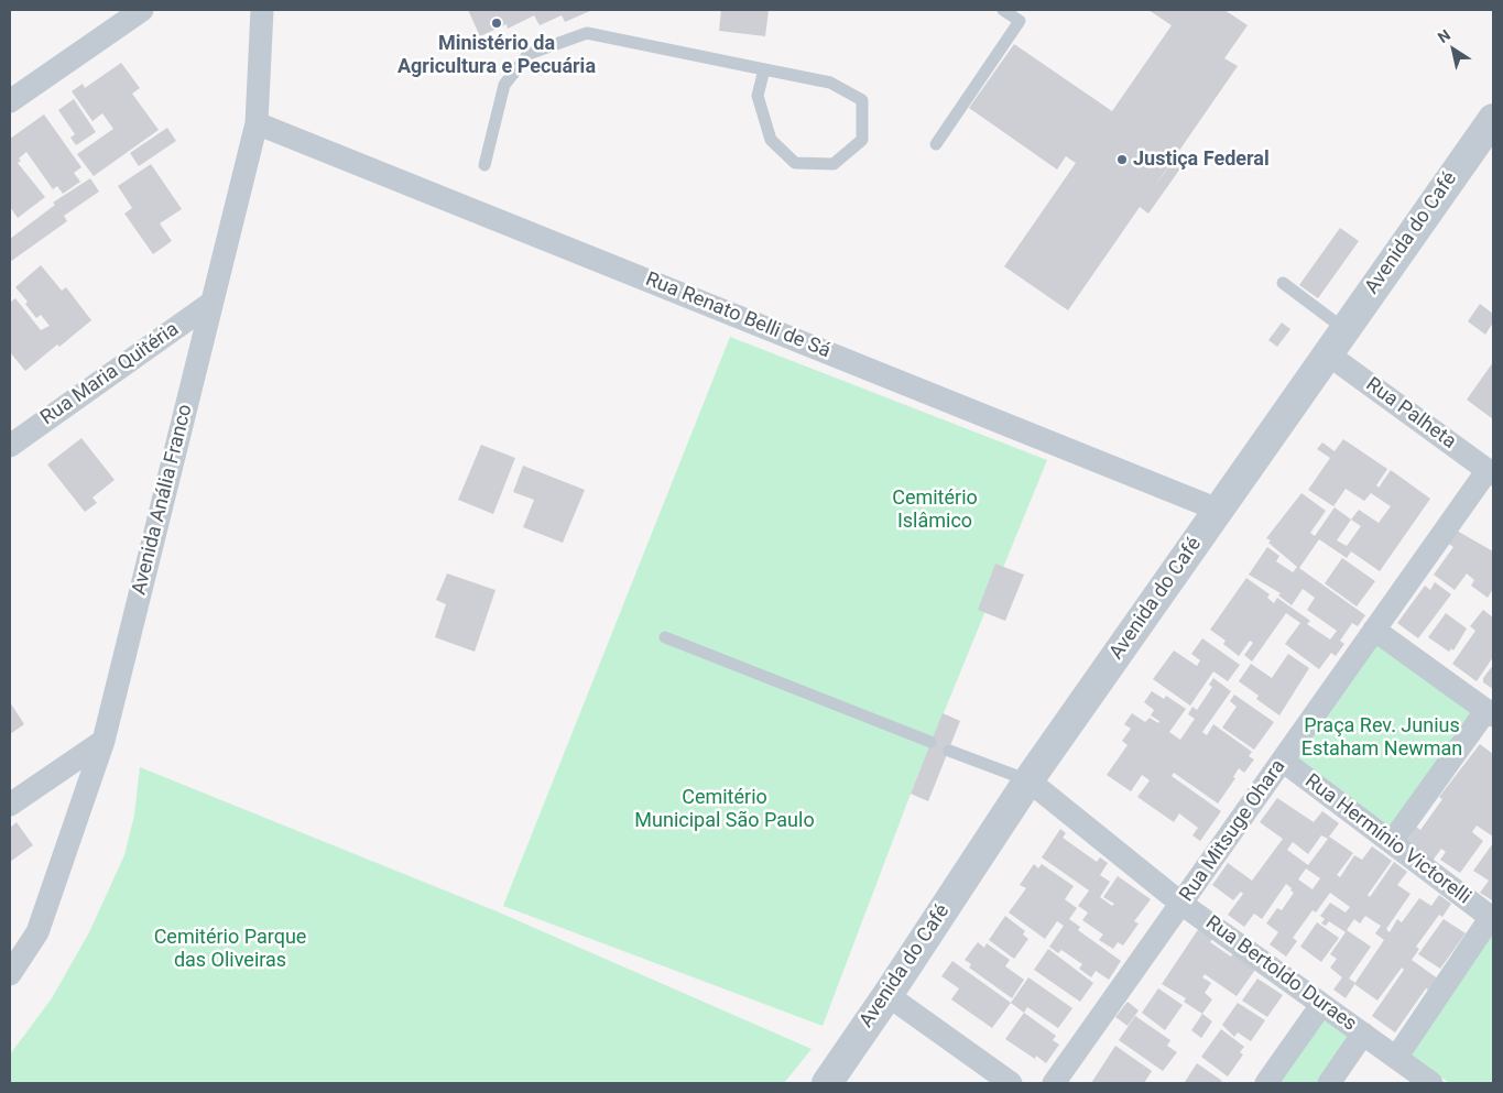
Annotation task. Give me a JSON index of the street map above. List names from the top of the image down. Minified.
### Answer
{"streets":{"street":["Avenida do Café","Rua Renato Belli de Sá","Rua Maria Quitéria","Rua Palheta","Avenida Anália Franco","Rua Mitsuge Ohara","Rua Hermínio Victorelli","Rua Bertoldo Duraes"]},"crossings":[["Avenida do Café","Rua Renato Belli de Sá"],["Avenida do Café","Rua Palheta"],["Avenida do Café","Rua Bertoldo Duraes"],["Rua Renato Belli de Sá","Avenida Anália Franco"],["Rua Maria Quitéria","Avenida Anália Franco"],["Rua Palheta","Rua Mitsuge Ohara"],["Rua Mitsuge Ohara","Rua Hermínio Victorelli"],["Rua Mitsuge Ohara","Rua Bertoldo Duraes"]],"parks":["Cemitério Islâmico","Praça Rev. Junius Estaham Newman","Cemitério Municipal São Paulo","Cemitério Parque das Oliveiras"],"places":["Ministério da Agricultura e Pecuária","Justiça Federal"],"north":"top left"}
